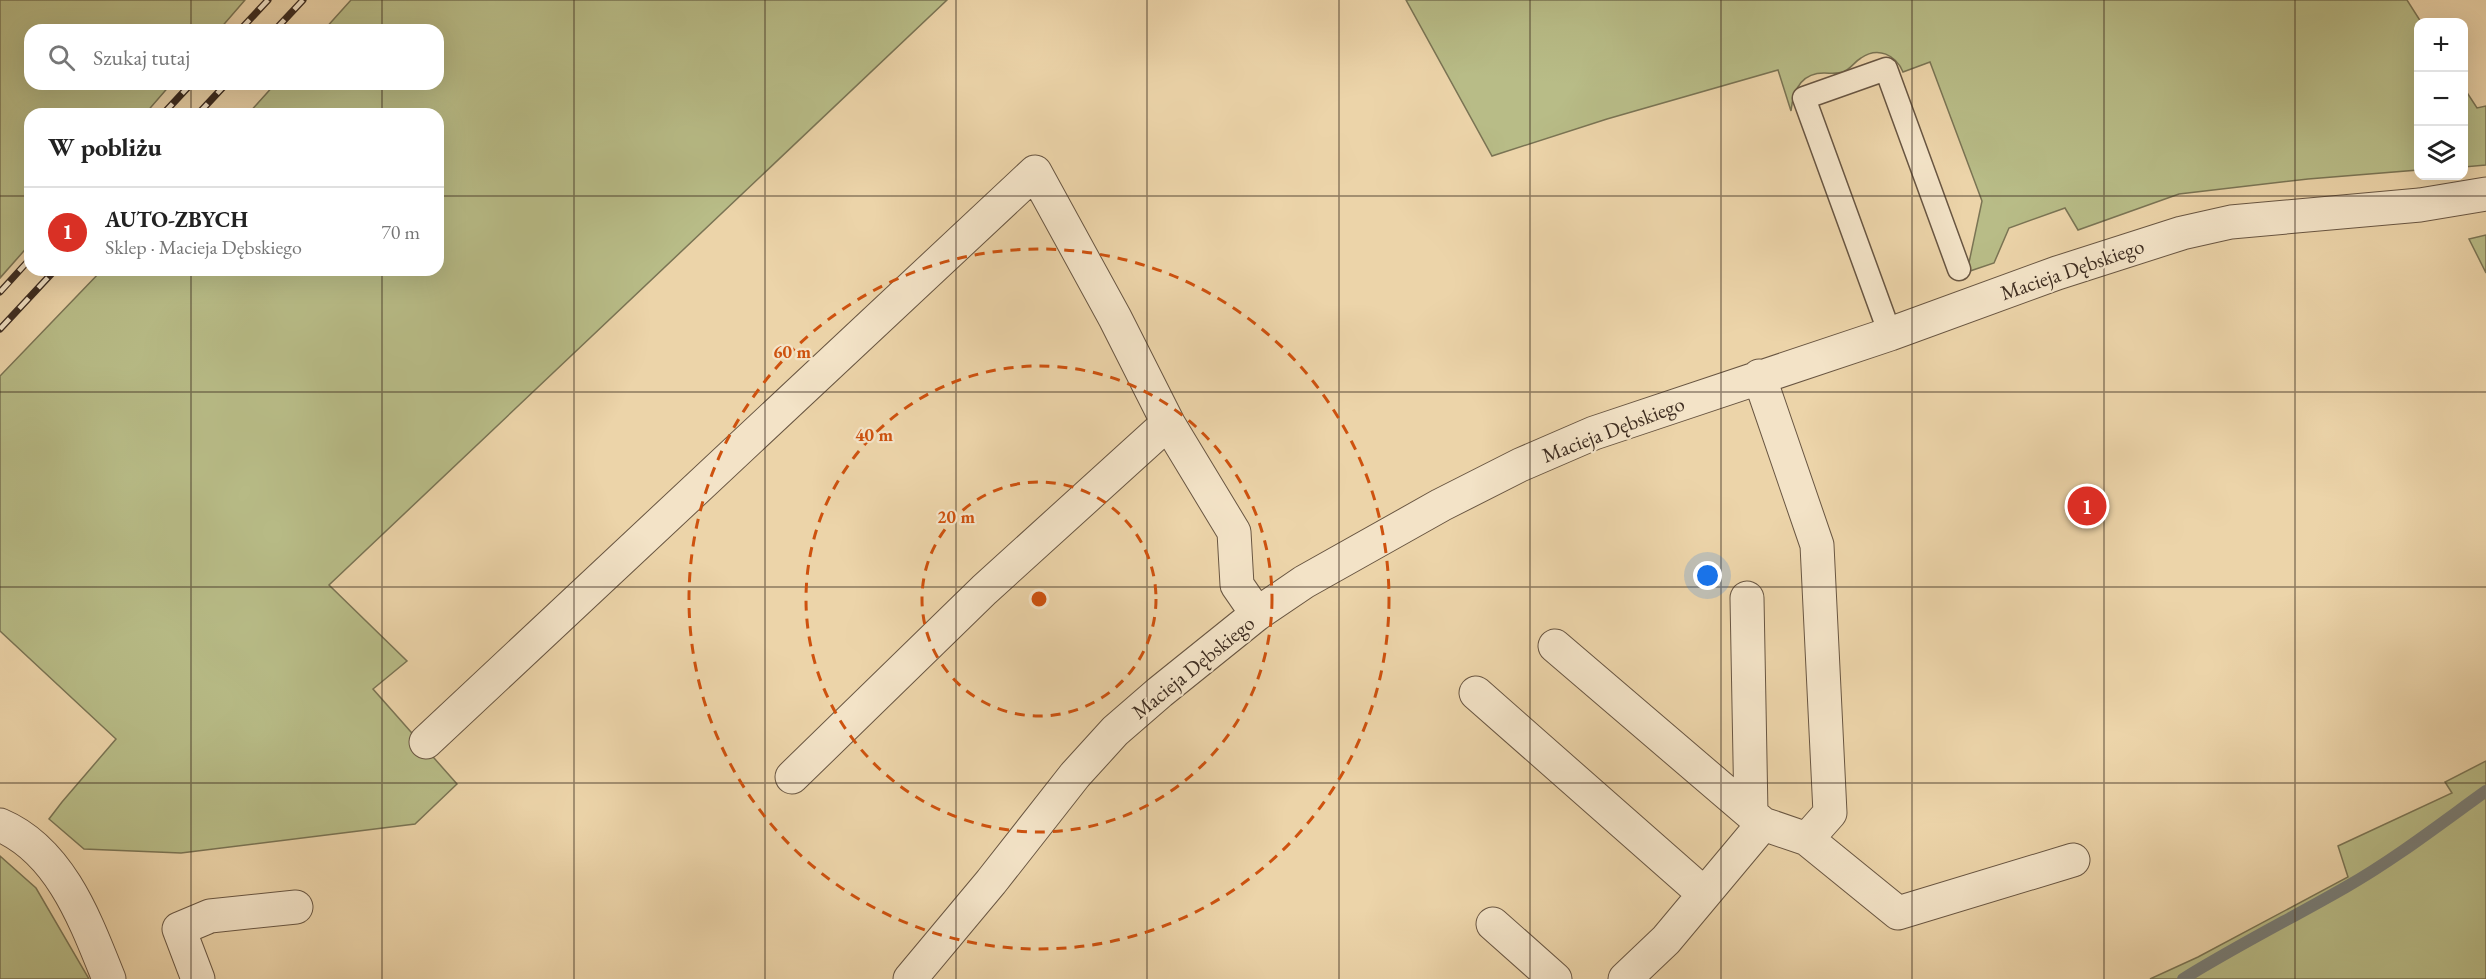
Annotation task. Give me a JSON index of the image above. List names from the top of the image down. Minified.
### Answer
{"streets":{"street":["Macieja Dębskiego"]},"page":{"map_buttons":["+","−"],"search":"Szukaj tutaj","heading":"W pobliżu","list":[{"mark":"1","name":"AUTO-ZBYCH","note":"Sklep · Macieja Dębskiego","value":"70 m"}],"pins":"1"},"rings":["60 m","40 m","20 m"]}
